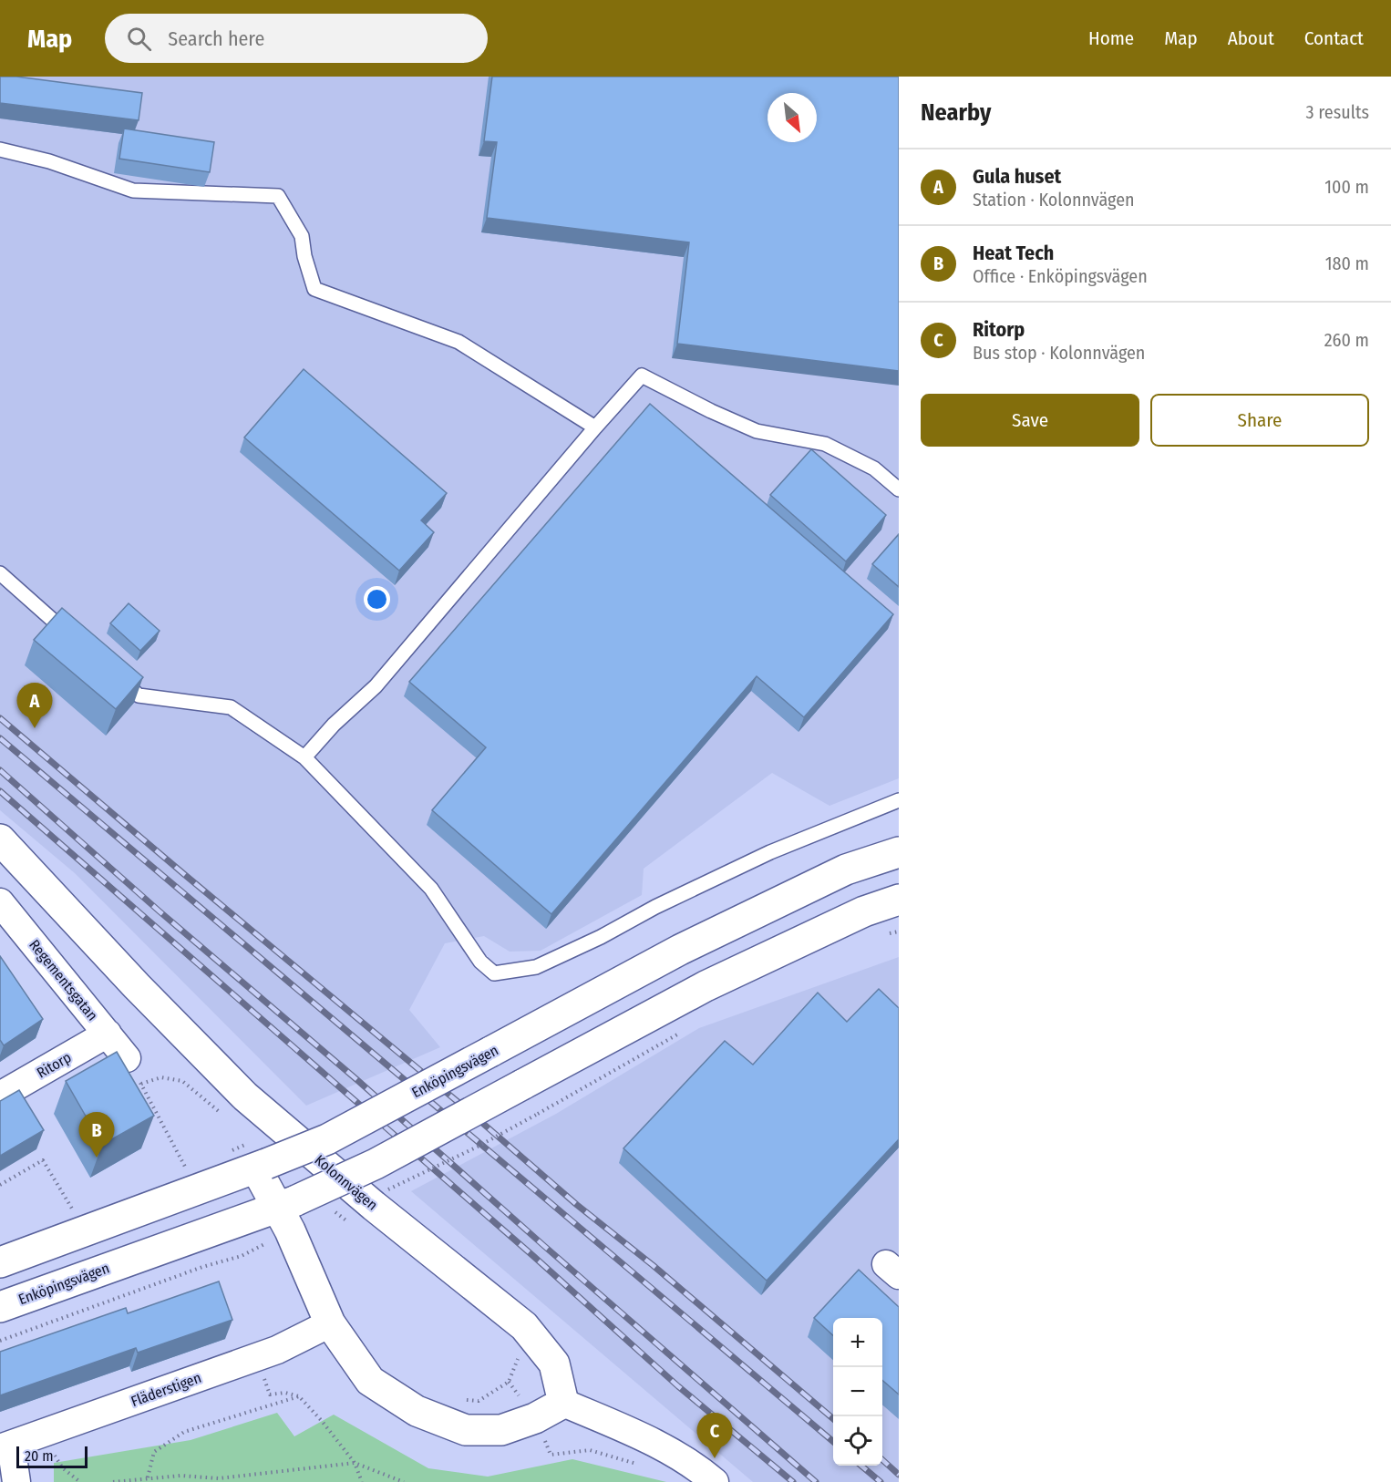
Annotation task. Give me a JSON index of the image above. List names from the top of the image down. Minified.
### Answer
{"streets":{"main road":["Enköpingsvägen","Kolonnvägen"],"street":["Regementsgatan","Ritorp","Fläderstigen"]},"crossings":[["Regementsgatan","Ritorp"]],"scale_bar":"20 m","north":"bottom right","page":{"header":"Map","search":"Search here","nav":["Home","Map","About","Contact"],"heading":["Nearby","3 results"],"list":[{"mark":"A","name":"Gula huset","note":"Station · Kolonnvägen","value":"100 m"},{"mark":"B","name":"Heat Tech","note":"Office · Enköpingsvägen","value":"180 m"},{"mark":"C","name":"Ritorp","note":"Bus stop · Kolonnvägen","value":"260 m"}],"buttons":["Save","Share"],"pins":["A","B","C"],"map_buttons":["+","−"],"scale":"20 m"}}
